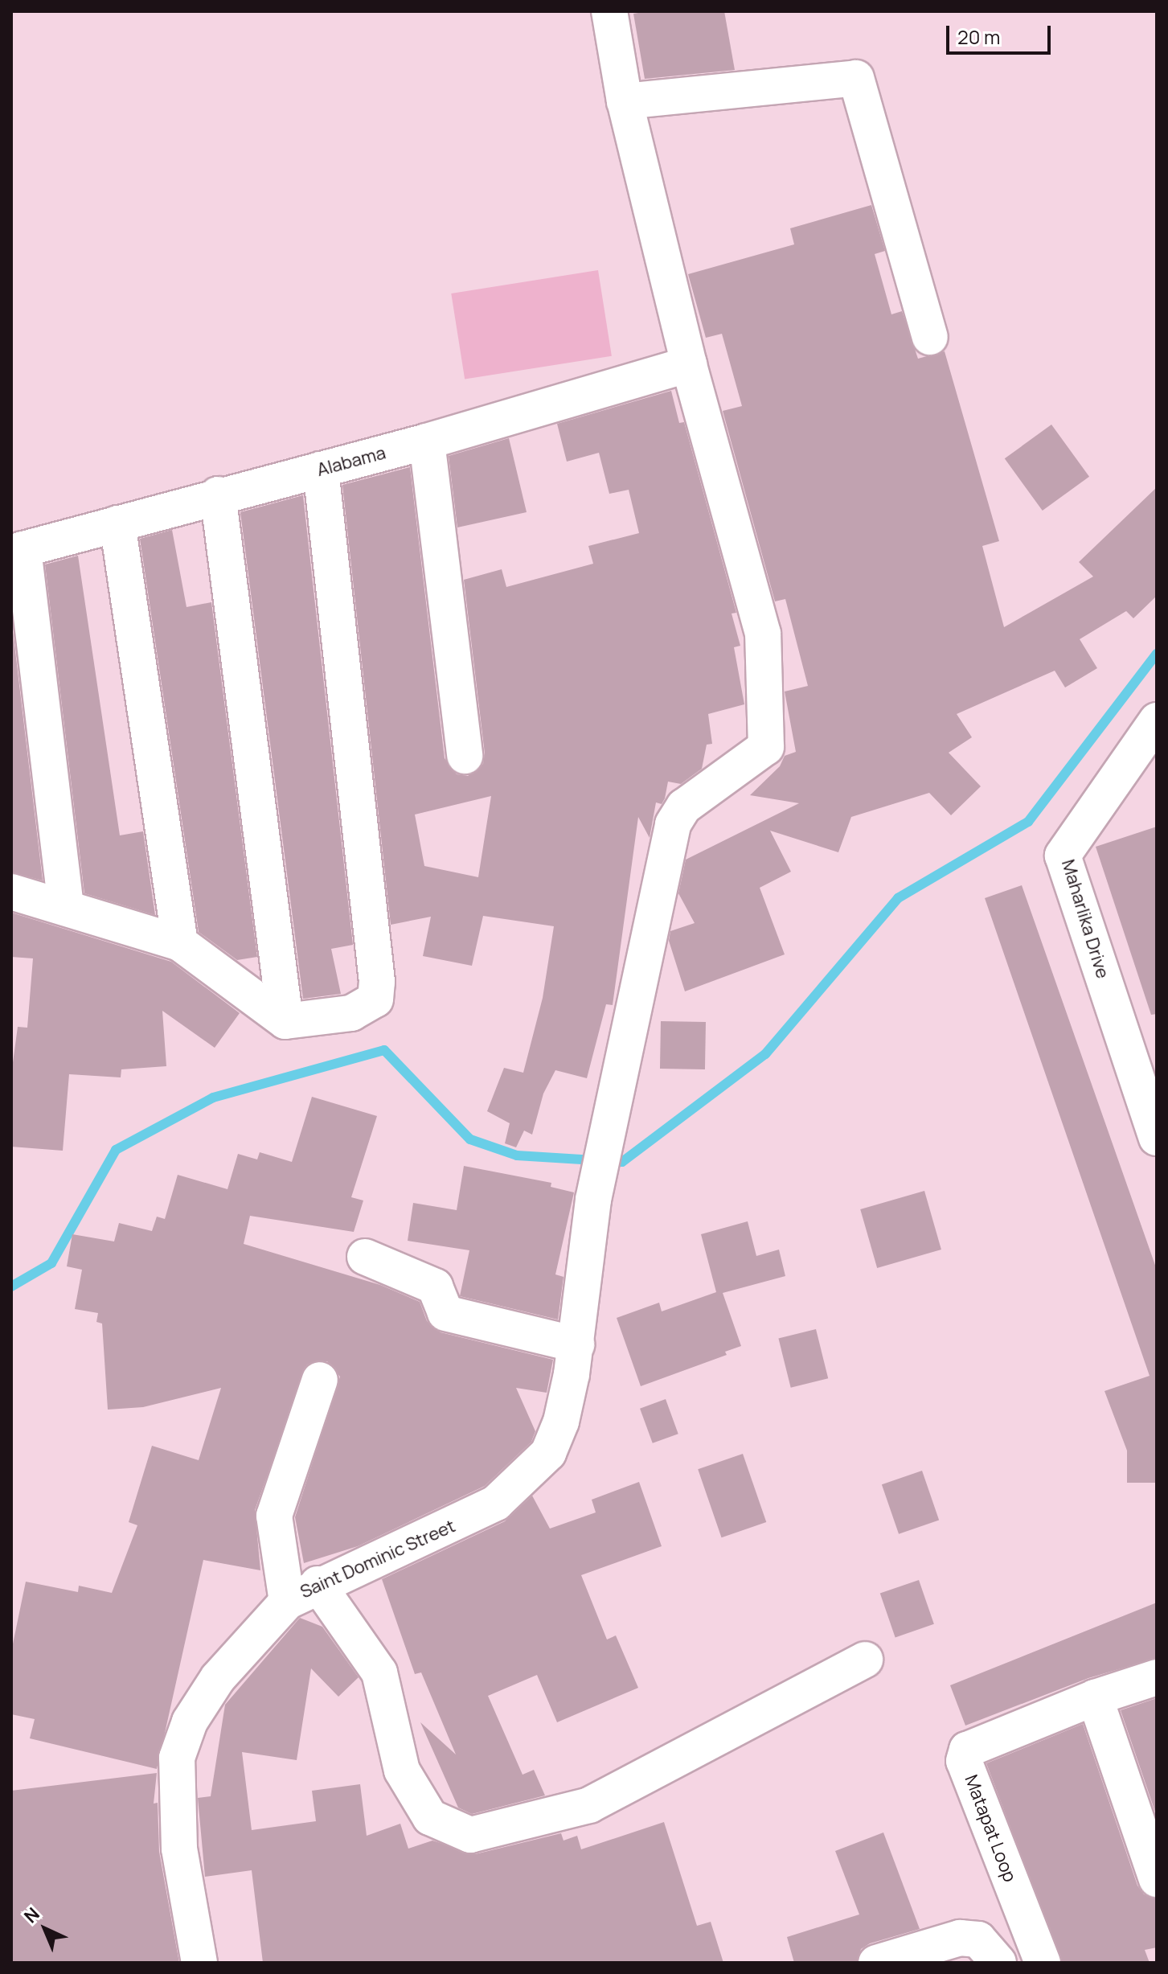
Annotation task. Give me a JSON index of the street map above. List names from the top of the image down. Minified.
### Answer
{"streets":{"street":["Alabama","Maharlika Drive","Saint Dominic Street","Matapat Loop"]},"crossings":[["Alabama","Saint Dominic Street"]],"scale_bar":"20 m","north":"top left"}
